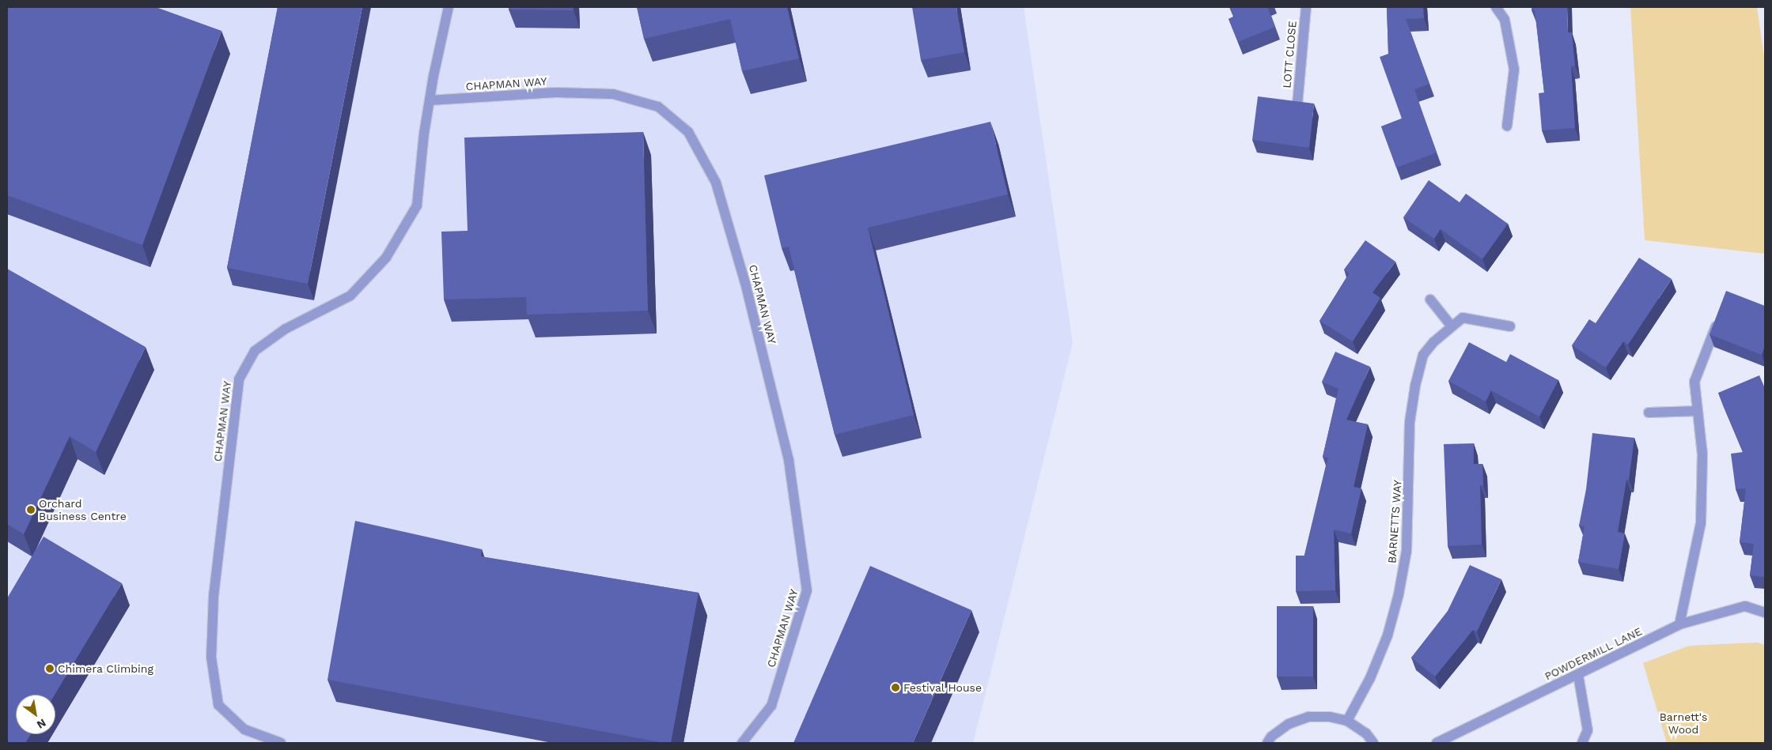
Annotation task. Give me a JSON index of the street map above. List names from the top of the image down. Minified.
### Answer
{"streets":{"street":["LOTT CLOSE","CHAPMAN WAY","BARNETTS WAY","POWDERMILL LANE"]},"parks":["Barnett's Wood"],"places":["Orchard Business Centre","Chimera Climbing","Festival House"],"north":"bottom right"}
